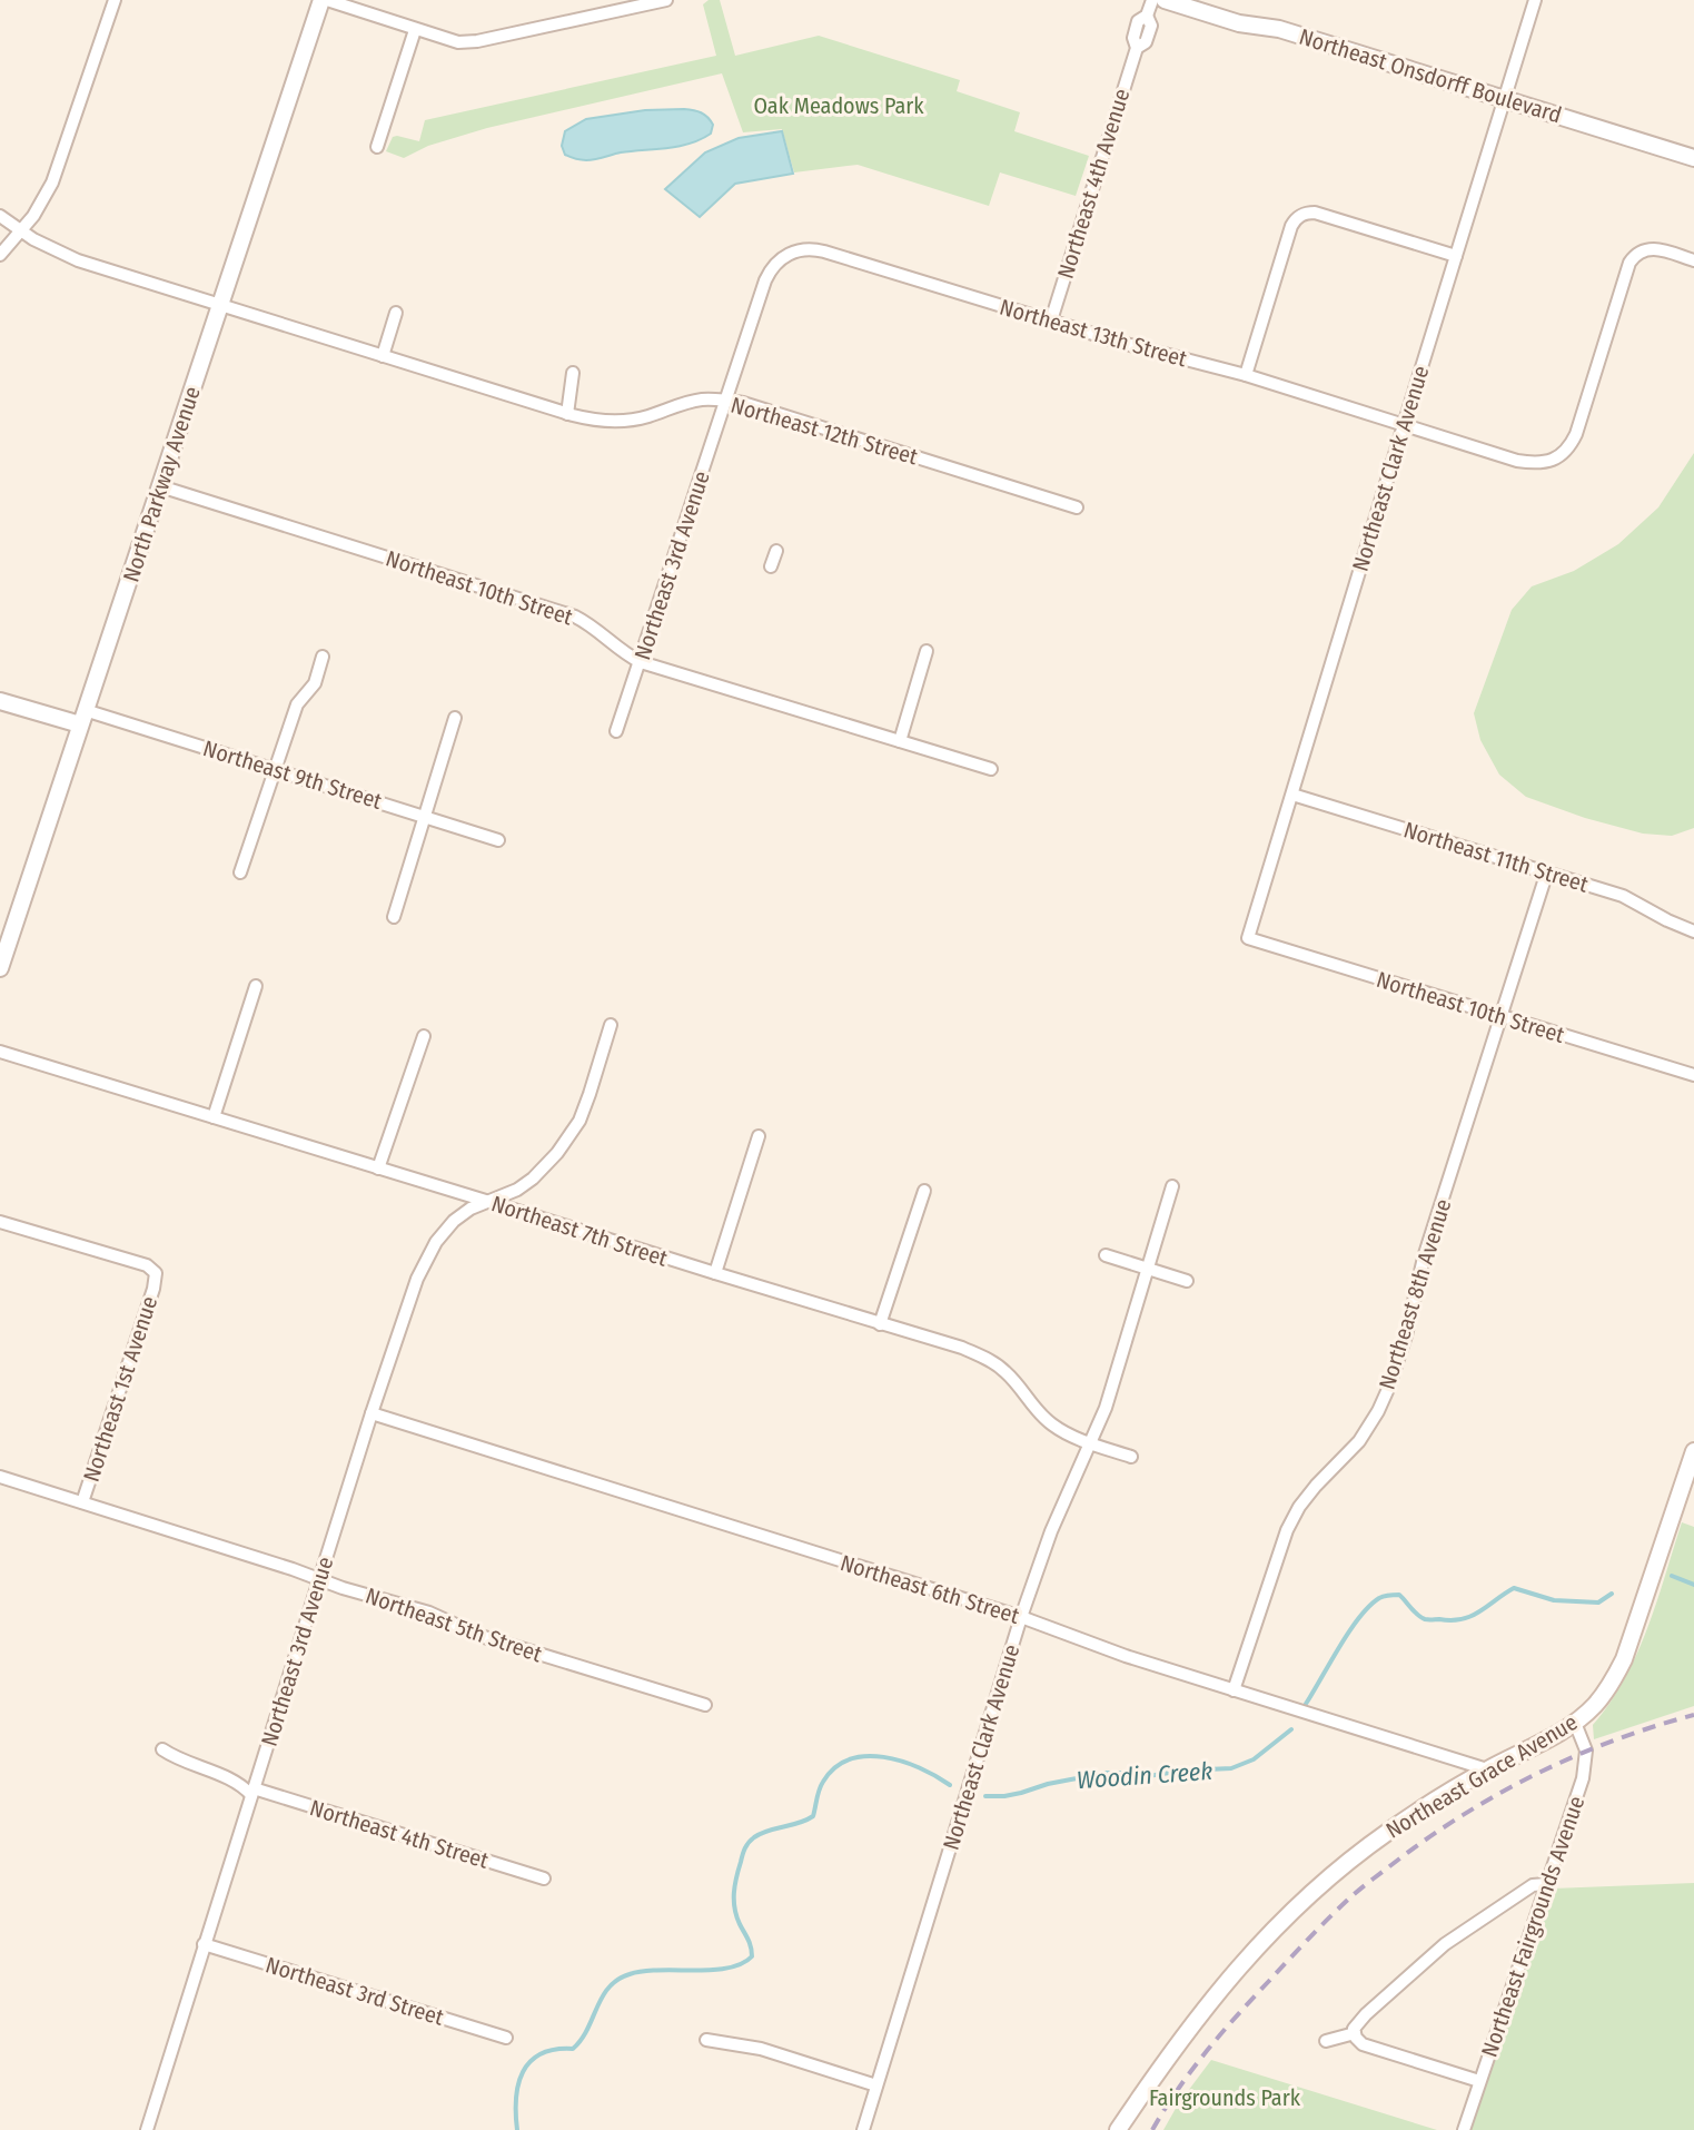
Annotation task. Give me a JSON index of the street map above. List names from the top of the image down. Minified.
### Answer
{"streets":{"street":["Northeast Onsdorff Boulevard","Northeast 4th Avenue","Northeast 13th Street","Northeast 12th Street","Northeast Clark Avenue","North Parkway Avenue","Northeast 3rd Avenue","Northeast 10th Street","Northeast 9th Street","Northeast 11th Street","Northeast 7th Street","Northeast 8th Avenue","Northeast 1st Avenue","Northeast 6th Street","Northeast 5th Street","Northeast Grace Avenue","Northeast 4th Street","Northeast Fairgrounds Avenue","Northeast 3rd Street"]},"crossings":[["Northeast Onsdorff Boulevard","Northeast Clark Avenue"],["Northeast 4th Avenue","Northeast 13th Street"],["Northeast 13th Street","Northeast 12th Street"],["Northeast 13th Street","Northeast Clark Avenue"],["Northeast 13th Street","Northeast 3rd Avenue"],["Northeast 12th Street","North Parkway Avenue"],["Northeast 12th Street","Northeast 3rd Avenue"],["Northeast Clark Avenue","Northeast 10th Street"],["Northeast Clark Avenue","Northeast 11th Street"],["Northeast Clark Avenue","Northeast 7th Street"],["Northeast Clark Avenue","Northeast 6th Street"],["North Parkway Avenue","Northeast 10th Street"],["North Parkway Avenue","Northeast 9th Street"],["Northeast 3rd Avenue","Northeast 10th Street"],["Northeast 3rd Avenue","Northeast 7th Street"],["Northeast 3rd Avenue","Northeast 6th Street"],["Northeast 3rd Avenue","Northeast 5th Street"],["Northeast 3rd Avenue","Northeast 4th Street"],["Northeast 3rd Avenue","Northeast 3rd Street"],["Northeast 10th Street","Northeast 8th Avenue"],["Northeast 11th Street","Northeast 8th Avenue"],["Northeast 8th Avenue","Northeast 6th Street"],["Northeast 1st Avenue","Northeast 5th Street"],["Northeast 6th Street","Northeast Grace Avenue"],["Northeast Grace Avenue","Northeast Fairgrounds Avenue"]],"water":["Woodin Creek"],"parks":["Oak Meadows Park","Fairgrounds Park"]}
